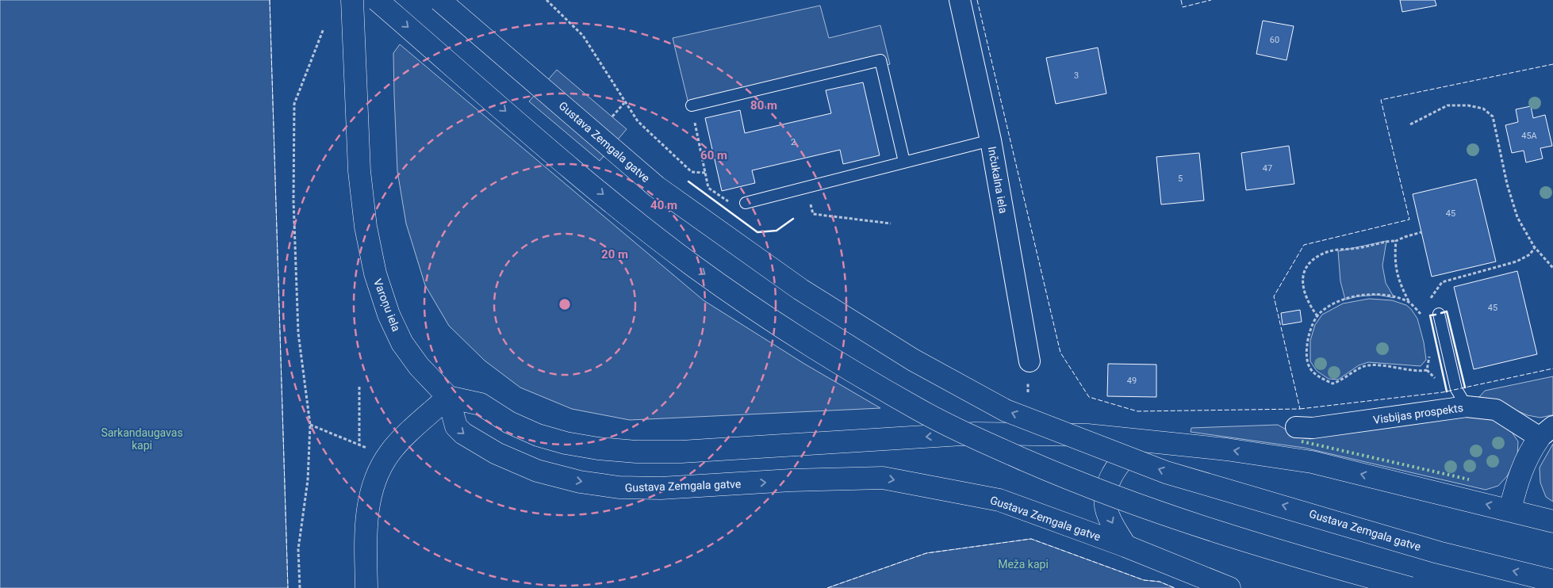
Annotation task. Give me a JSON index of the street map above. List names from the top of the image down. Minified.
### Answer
{"streets":{"street":["Gustava Zemgala gatve","Inčukalna iela","Varoņu iela","Visbijas prospekts"]},"crossings":[["Gustava Zemgala gatve","Varoņu iela"]],"parks":["Sarkandaugavas kapi","Meža kapi"],"house_numbers":["60","3","45A","2","47","5","45","45","49"],"rings":["80 m","60 m","40 m","20 m"]}
